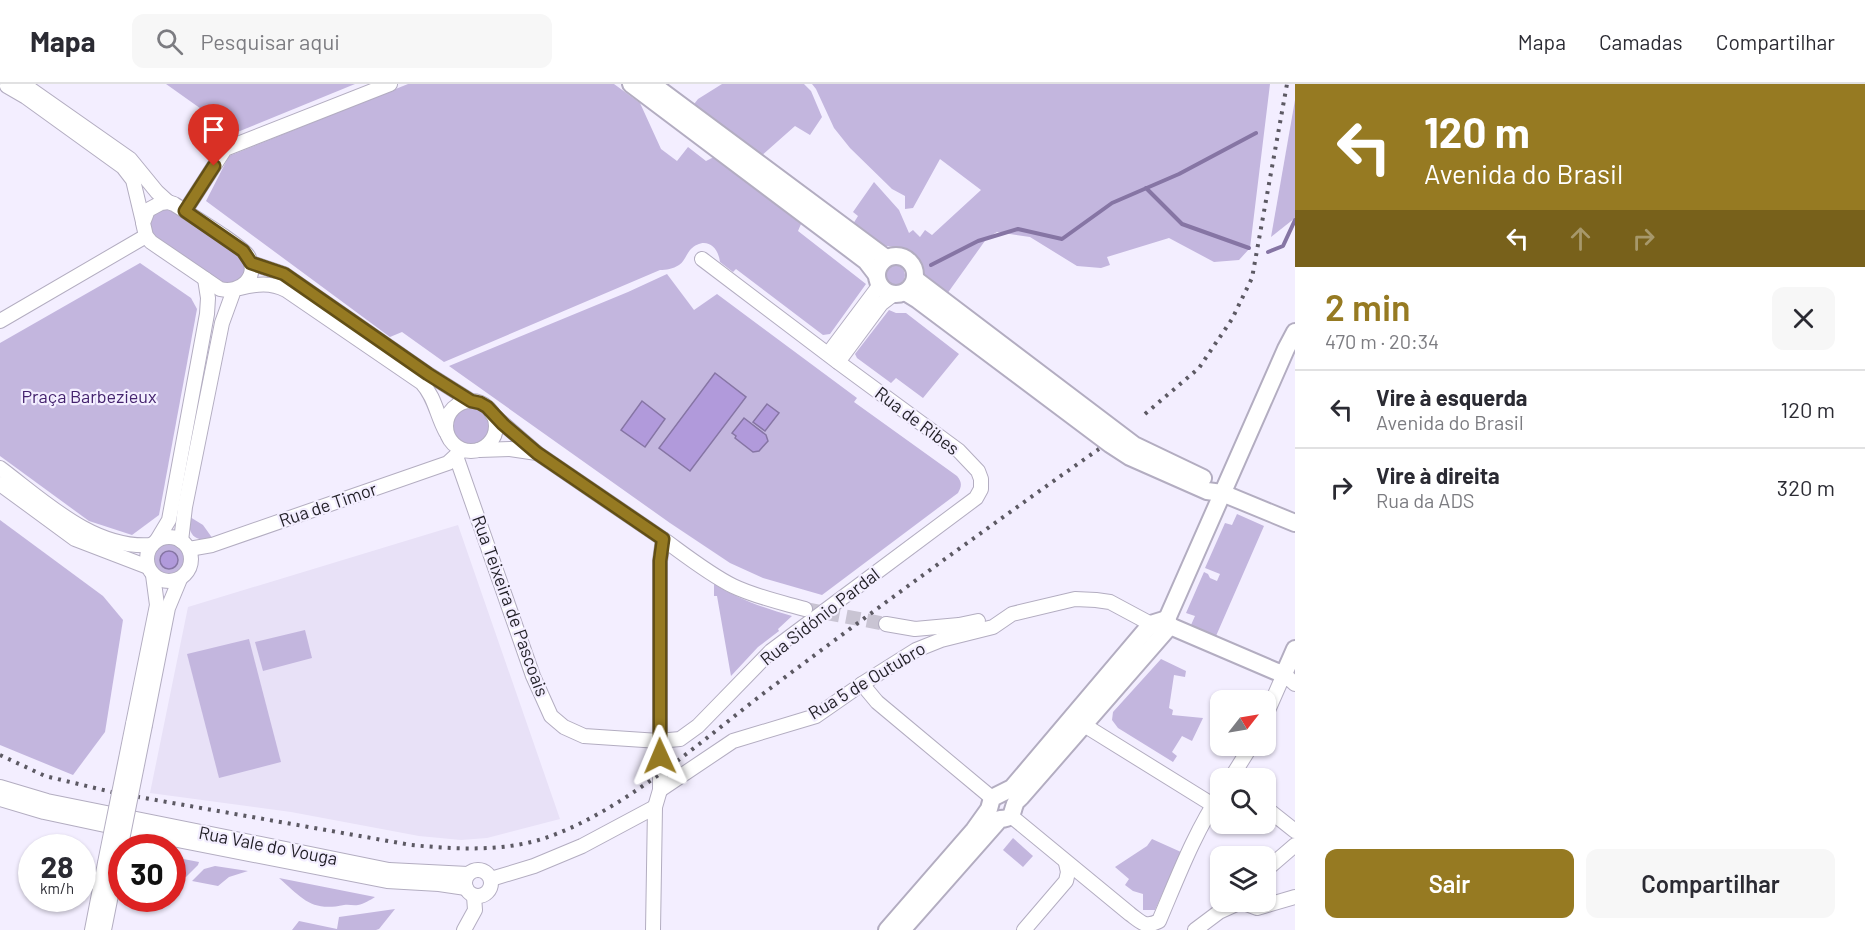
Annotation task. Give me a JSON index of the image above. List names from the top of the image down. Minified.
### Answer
{"streets":{"main road":["Rua 5 de Outubro"],"street":["Rua de Ribes","Rua de Timor","Rua Teixeira de Pascoais","Rua Sidónio Pardal","Rua Vale do Vouga"]},"crossings":[["Rua de Ribes","Rua Sidónio Pardal"],["Rua de Timor","Rua Teixeira de Pascoais"],["Rua Teixeira de Pascoais","Rua Sidónio Pardal"]],"parks":["Praça Barbezieux"],"north":"top right","page":{"header":"Mapa","search":"Pesquisar aqui","nav":["Mapa","Camadas","Compartilhar"],"turn":["120 m","Avenida do Brasil"],"heading":["2 min","470 m · 20:34"],"list":[{"name":"Vire à esquerda","note":"Avenida do Brasil","value":"120 m"},{"name":"Vire à direita","note":"Rua da ADS","value":"320 m"}],"speed":"28 km/h","limit":"30","buttons":["Sair","Compartilhar"]}}
